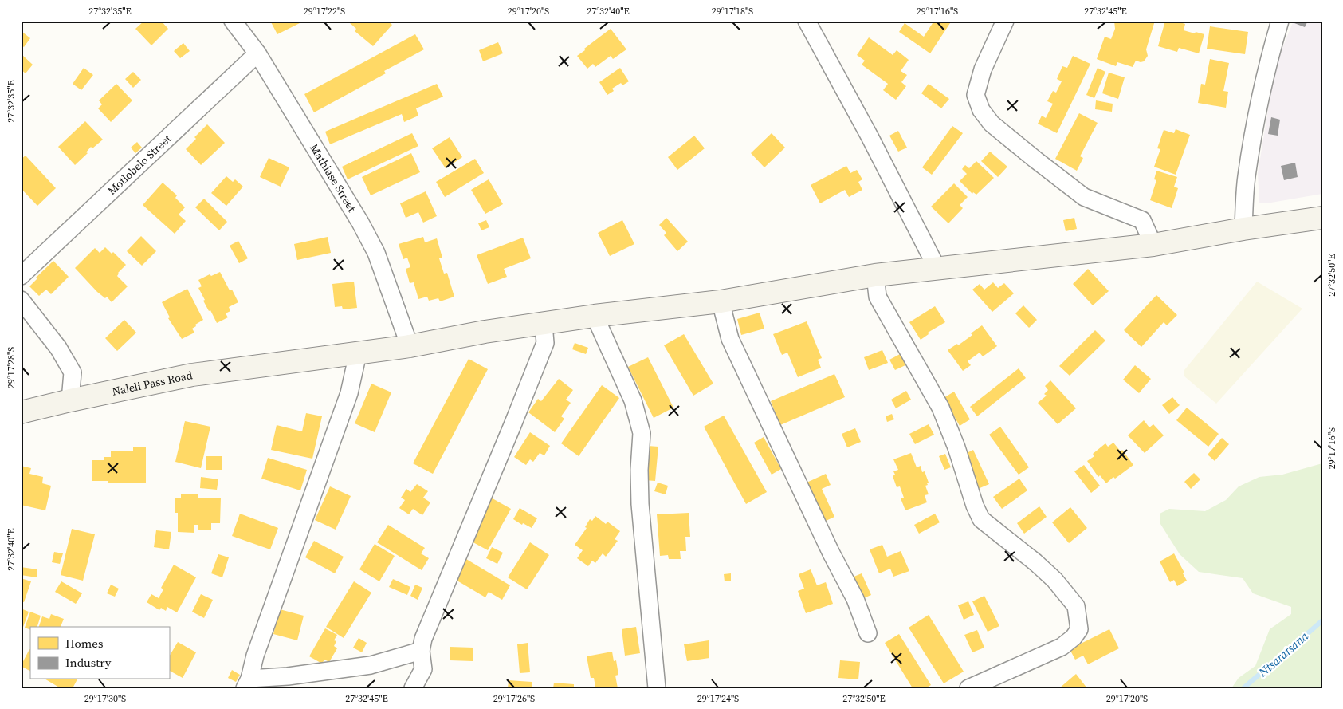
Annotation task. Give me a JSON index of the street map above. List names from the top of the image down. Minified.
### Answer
{"streets":{"main road":["Naleli Pass Road"],"street":["Motlobelo Street","Mathiase Street"]},"crossings":[["Motlobelo Street","Mathiase Street"],["Mathiase Street","Naleli Pass Road"]],"water":["Ntsaratsana"],"legend":["Homes","Industry"],"coordinates":["27°32'35\"E","29°17'22\"S","29°17'20\"S","27°32'40\"E","29°17'18\"S","29°17'16\"S","27°32'45\"E","27°32'50\"E","29°17'28\"S","29°17'30\"S","29°17'26\"S","29°17'24\"S"]}
